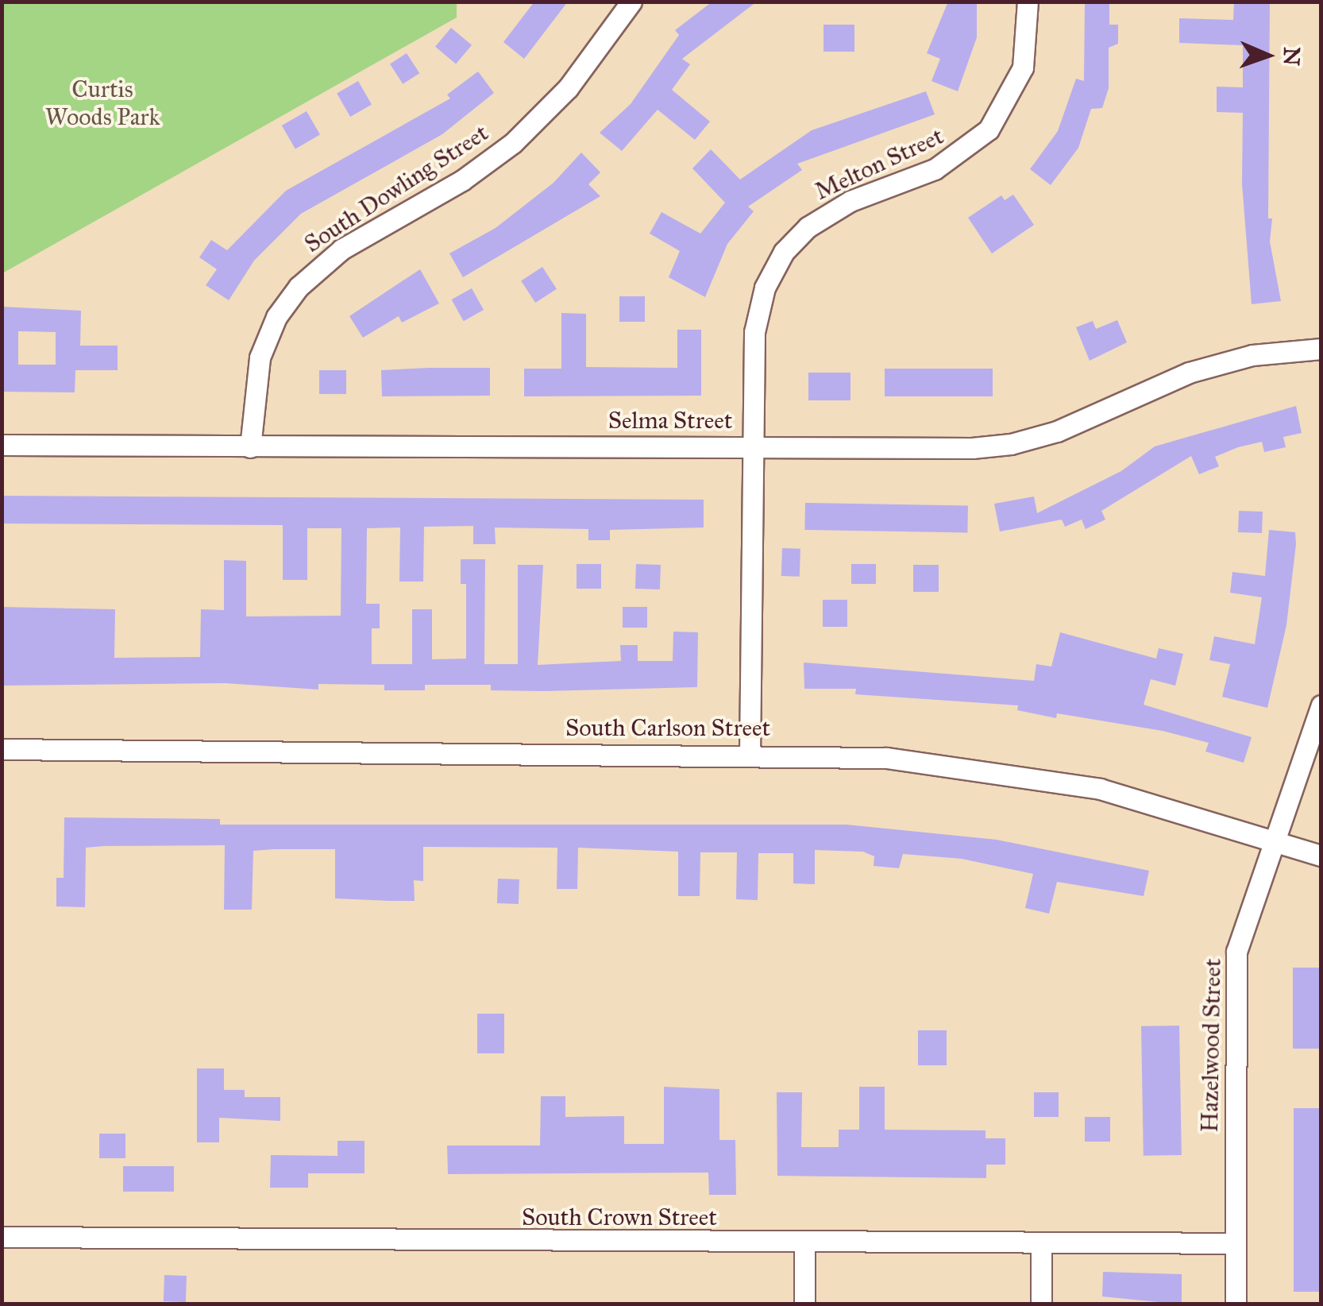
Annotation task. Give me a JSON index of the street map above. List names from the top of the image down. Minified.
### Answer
{"streets":{"street":["Melton Street","South Dowling Street","Selma Street","South Carlson Street","Hazelwood Street","South Crown Street"]},"crossings":[["Melton Street","Selma Street"],["Melton Street","South Carlson Street"],["South Dowling Street","Selma Street"],["South Carlson Street","Hazelwood Street"],["Hazelwood Street","South Crown Street"]],"parks":["Curtis Woods Park"],"north":"right"}
